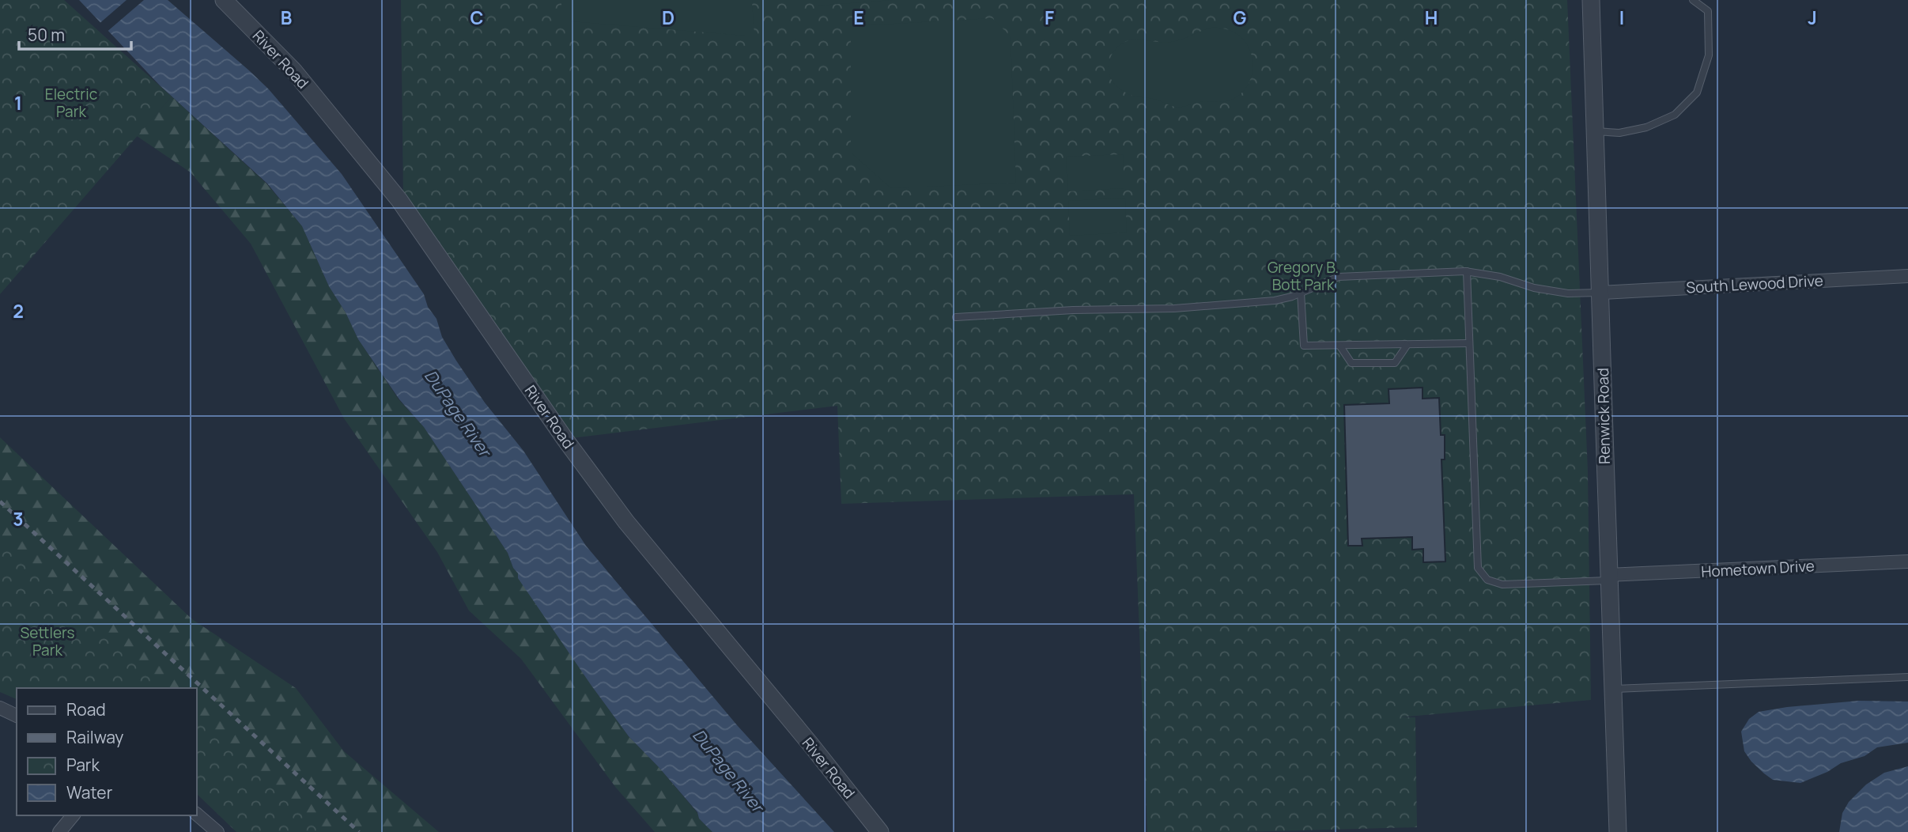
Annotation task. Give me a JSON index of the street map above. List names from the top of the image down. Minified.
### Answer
{"streets":{"street":["River Road","South Lewood Drive","Renwick Road","Hometown Drive"]},"crossings":[["South Lewood Drive","Renwick Road"],["Renwick Road","Hometown Drive"]],"water":["DuPage River"],"parks":["Electric Park","Gregory B. Bott Park","Settlers Park"],"legend":["Road","Railway","Park","Water"],"scale_bar":"50 m","grid":{"columns":["B","C","D","E","F","G","H","I","J"],"rows":["1","2","3"]}}
